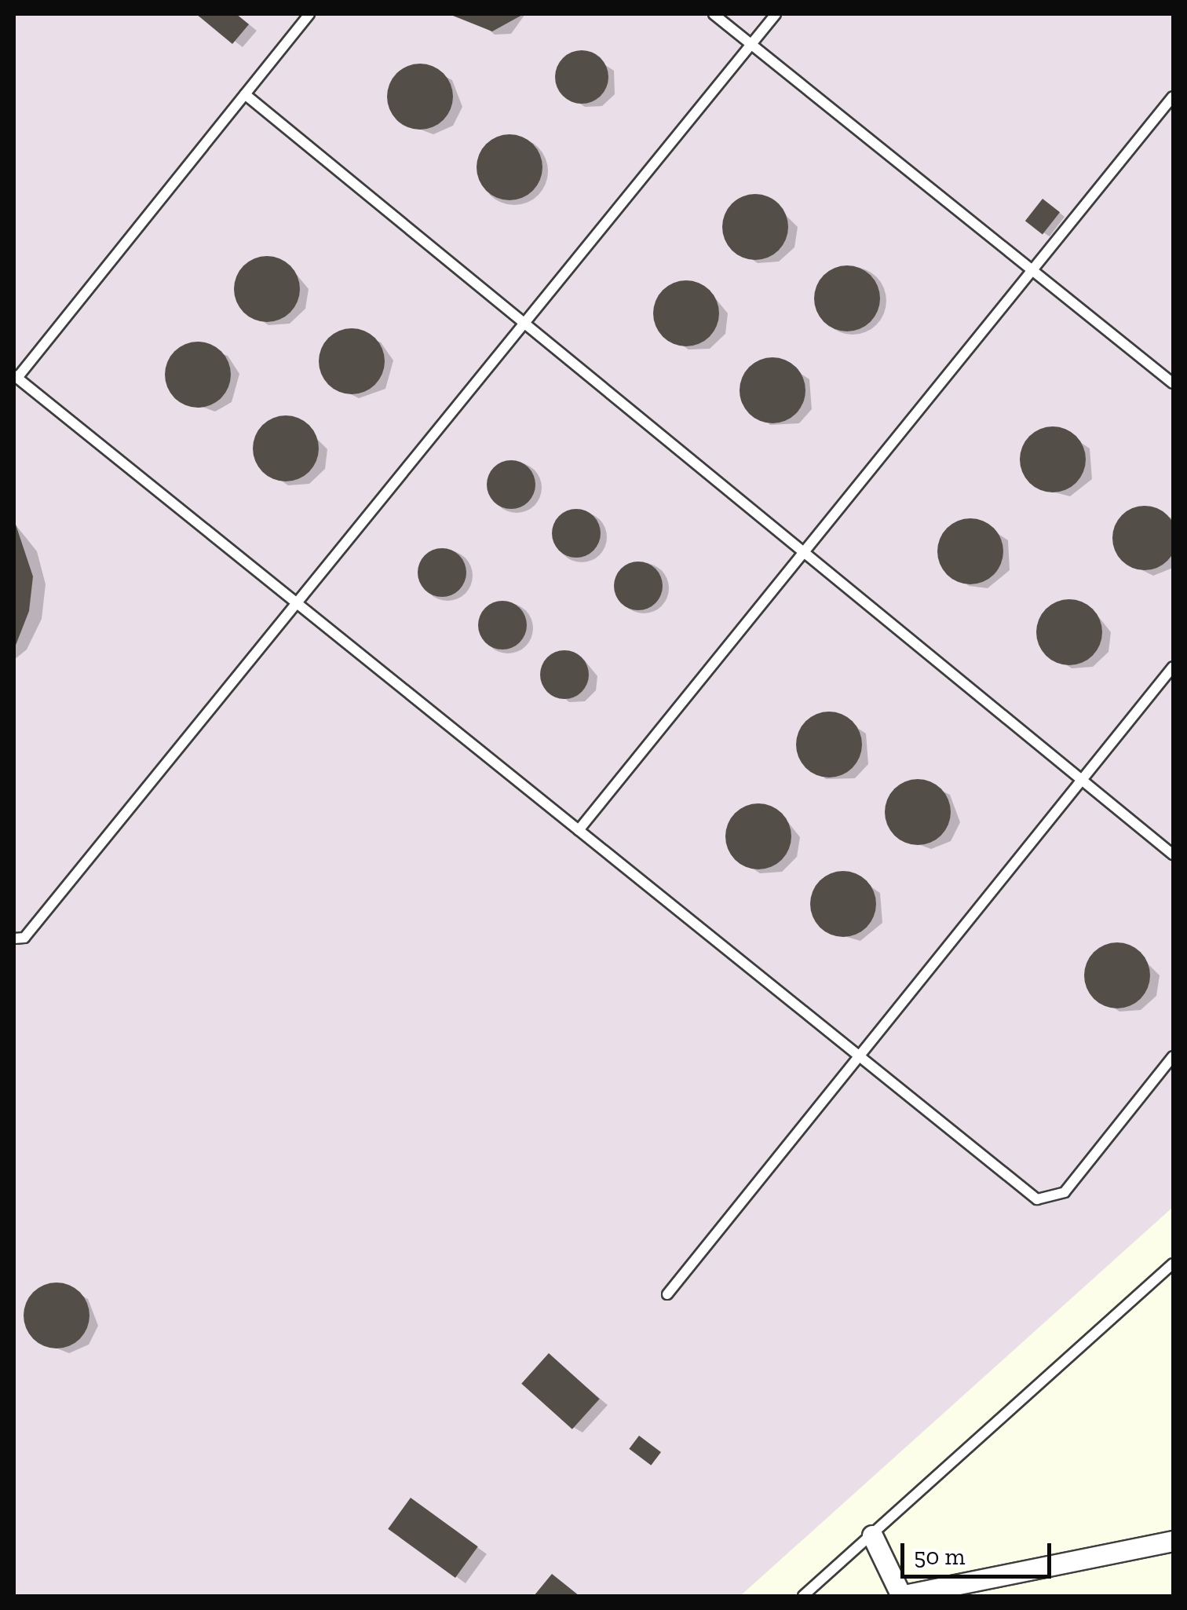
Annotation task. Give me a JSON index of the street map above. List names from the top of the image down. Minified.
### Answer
{"scale_bar":"50 m"}
